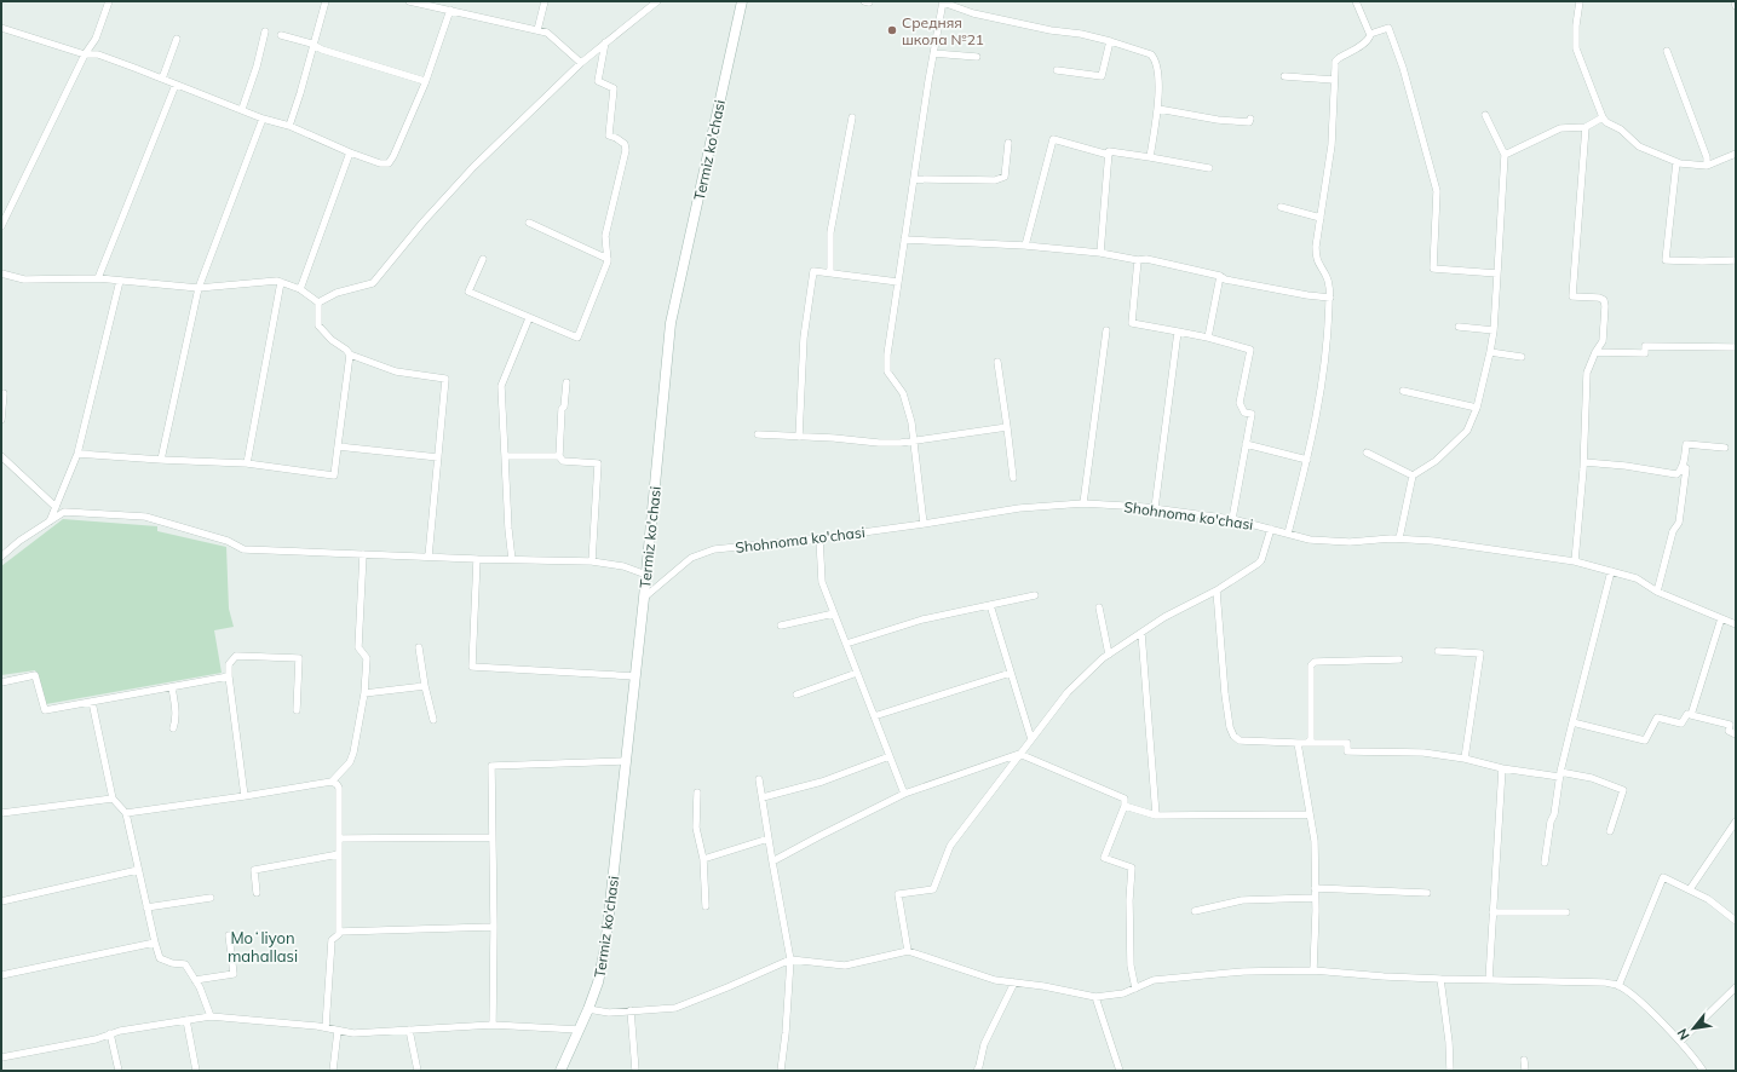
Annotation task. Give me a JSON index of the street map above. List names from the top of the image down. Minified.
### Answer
{"streets":{"main road":["Termiz ko'chasi"],"street":["Shohnoma ko'chasi"]},"crossings":[["Termiz ko'chasi","Shohnoma ko'chasi"]],"districts":["Moʻliyon mahallasi"],"places":["Средняя школа №21"],"north":"bottom left"}
